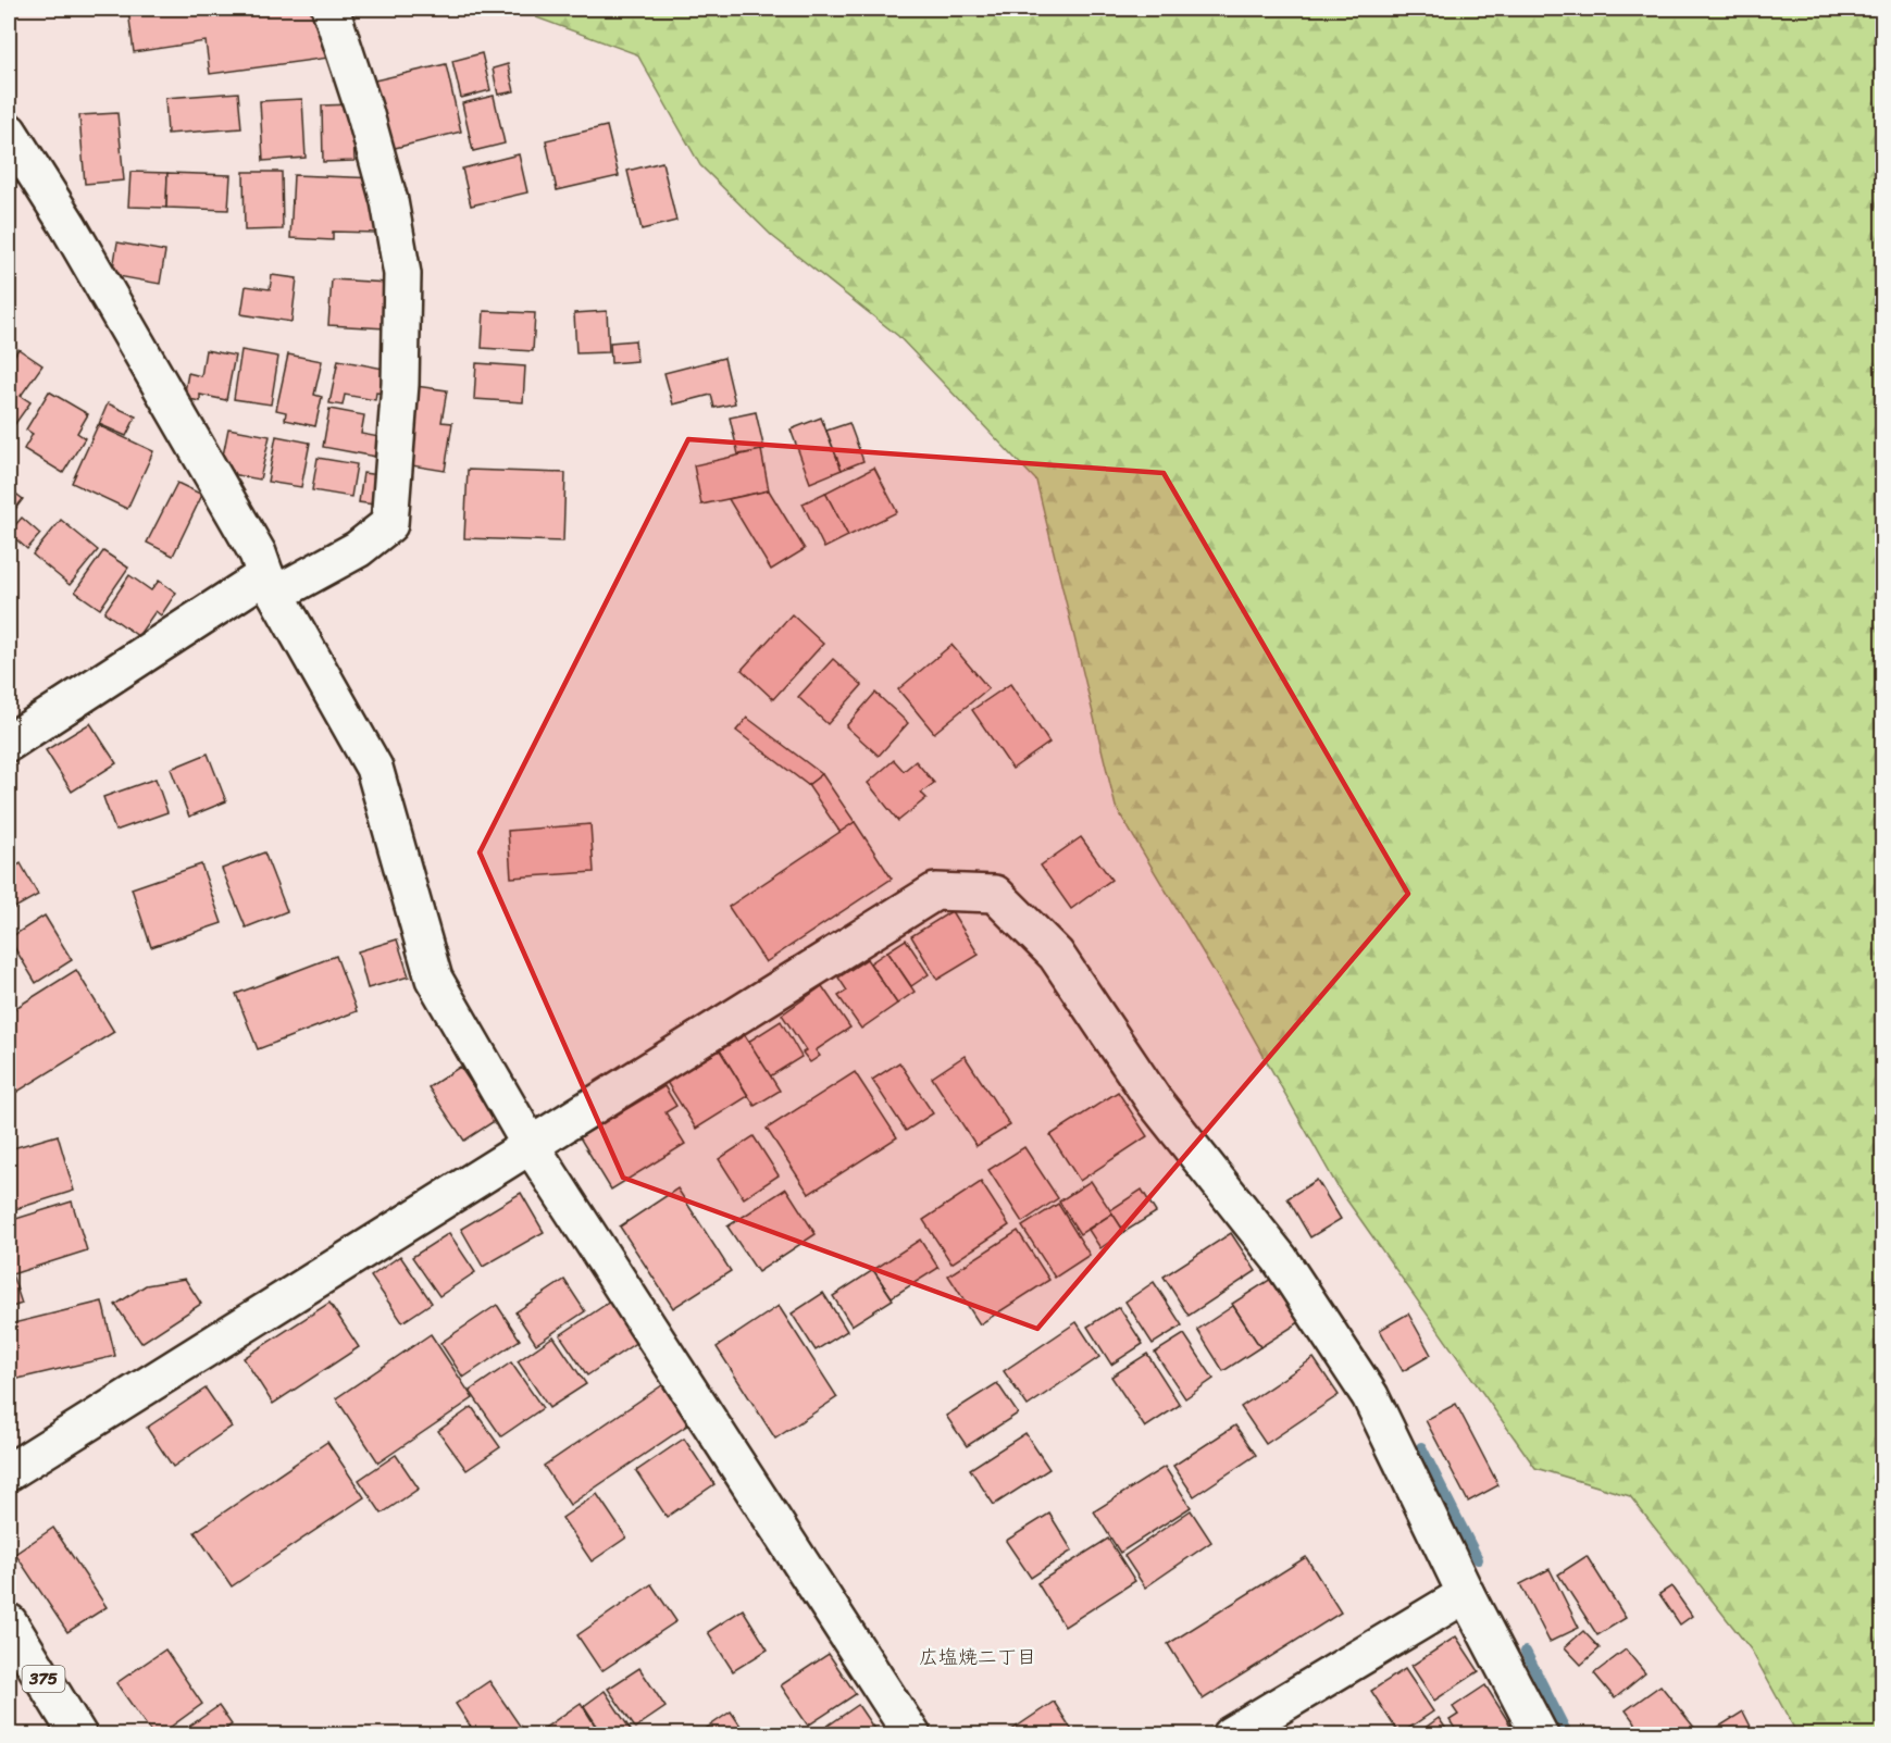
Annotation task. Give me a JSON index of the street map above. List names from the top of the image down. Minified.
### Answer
{"streets":{"main road":["375"]},"districts":["広塩焼二丁目"]}
